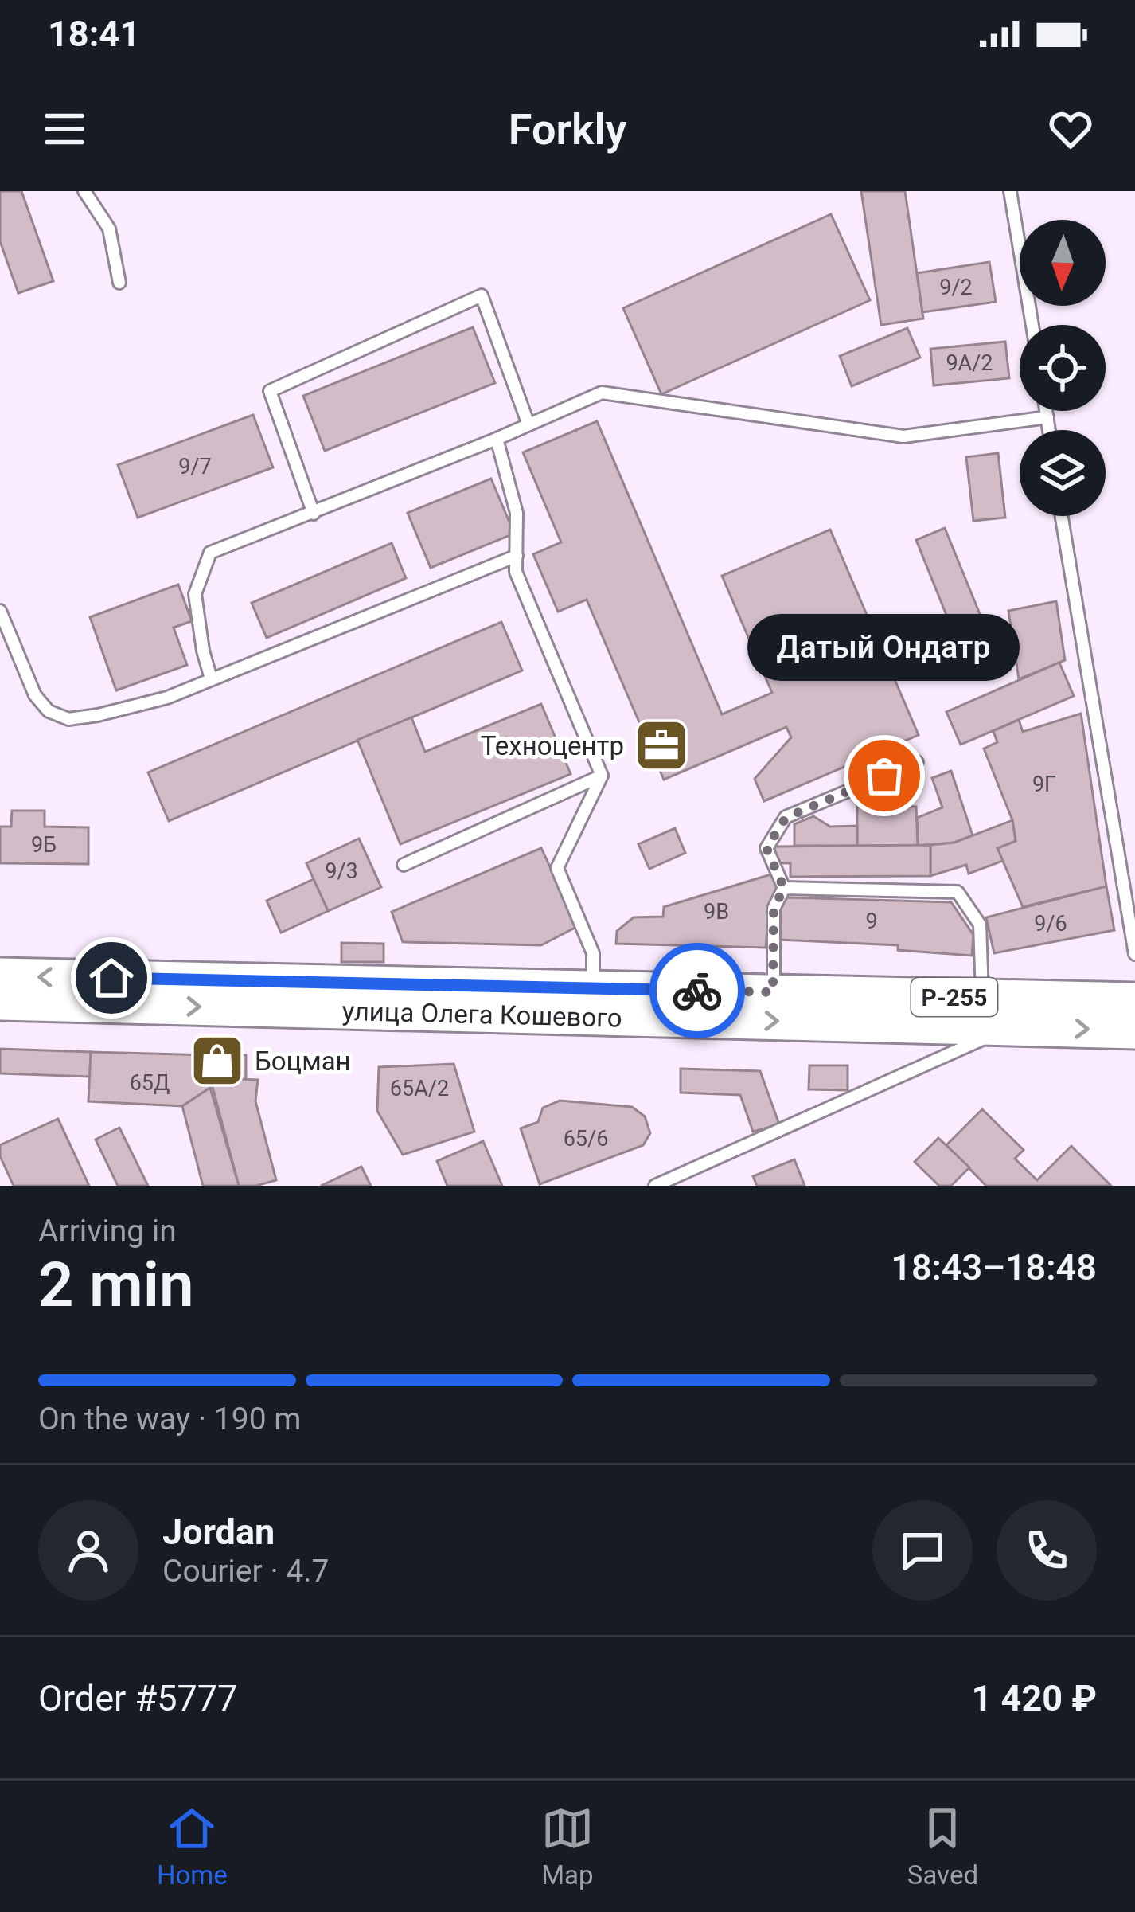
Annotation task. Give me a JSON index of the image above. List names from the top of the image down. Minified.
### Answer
{"streets":{"main road":["Р-255","улица Олега Кошевого"]},"crossings":[["Р-255","улица Олега Кошевого"]],"places":{"office":["Техноцентр"],"other":["Датый Ондатр"],"shop":["Боцман"]},"house_numbers":["9/2","9А/2","9/7","9Г","9Б","9/3","9В","9","9/6","65Д","65А/2","65/6"],"north":"bottom","page":{"status":"18:41","header":"Forkly","bubble":"Датый Ондатр","heading":["2 min","Arriving in","18:43–18:48"],"panel":["Jordan","Courier · 4.7","Order #5777","1 420 ₽"],"bar":"On the way · 190 m","tabs":["Home","Map","Saved"]}}
